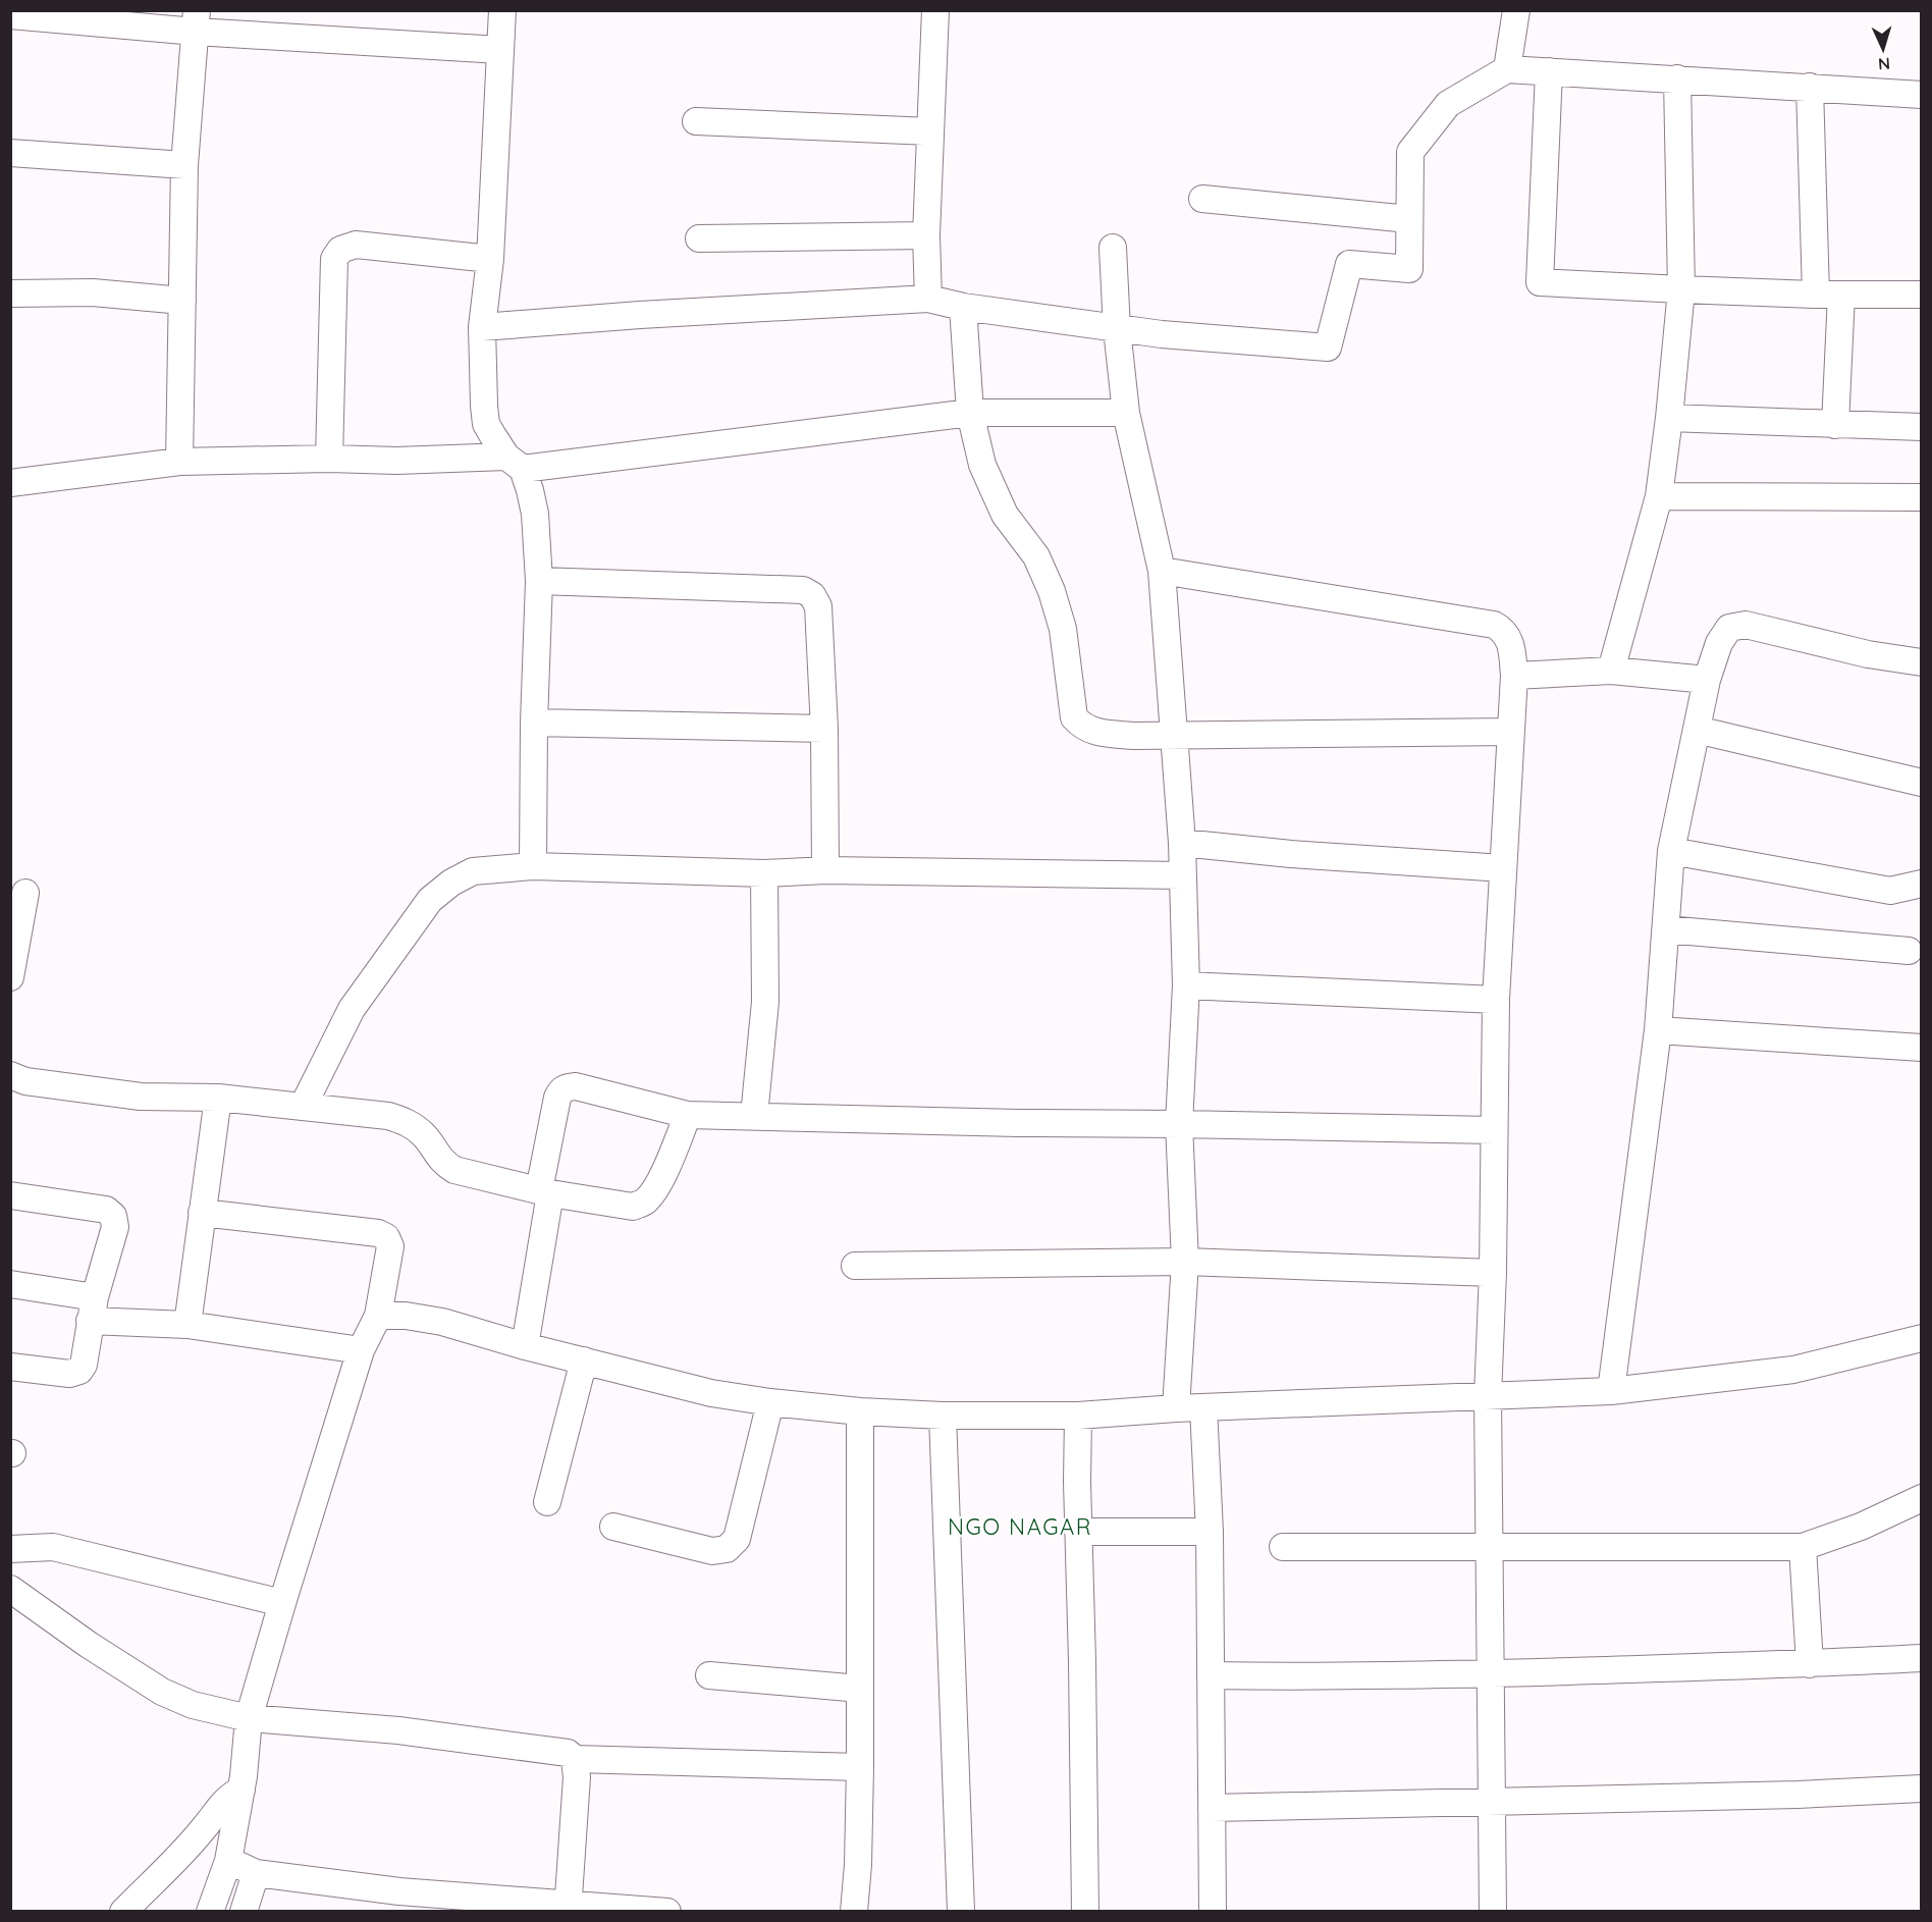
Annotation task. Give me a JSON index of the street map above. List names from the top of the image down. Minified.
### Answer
{"districts":["NGO NAGAR"],"north":"bottom"}
